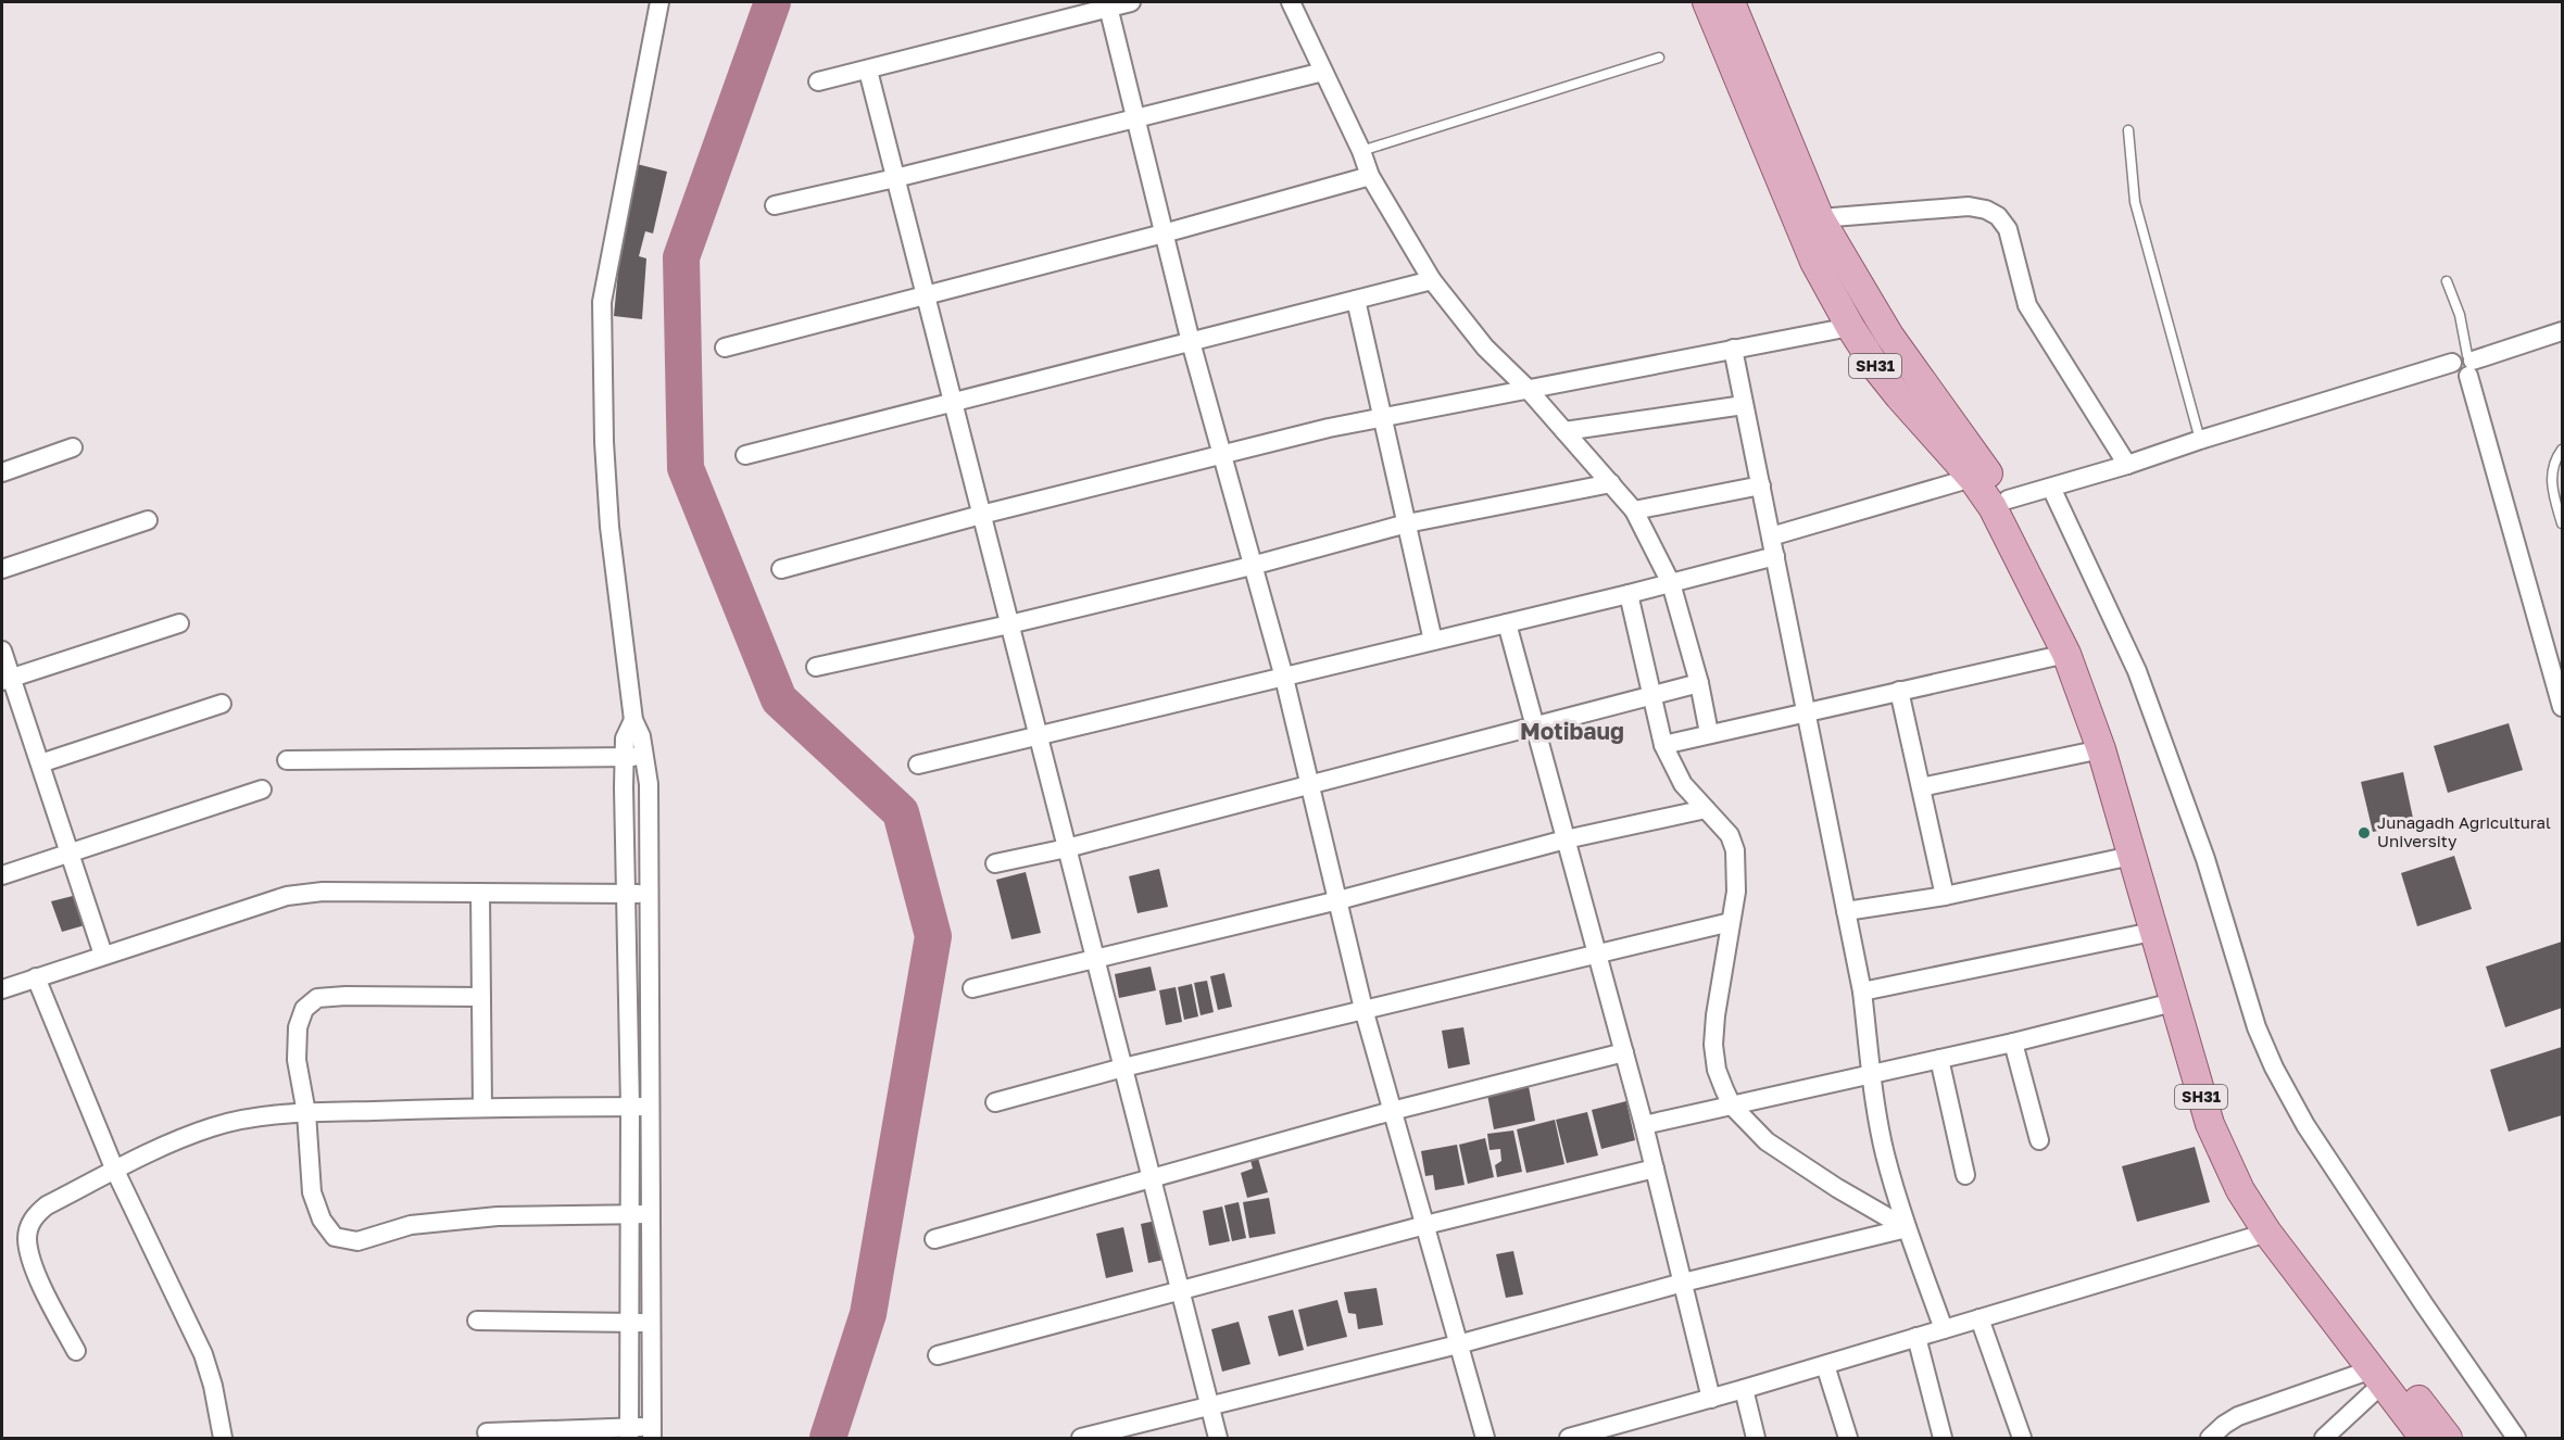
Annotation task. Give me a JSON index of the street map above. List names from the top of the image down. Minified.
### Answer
{"streets":{"main road":["SH31"]},"districts":["Motibaug"],"places":["Junagadh Agricultural University"]}
